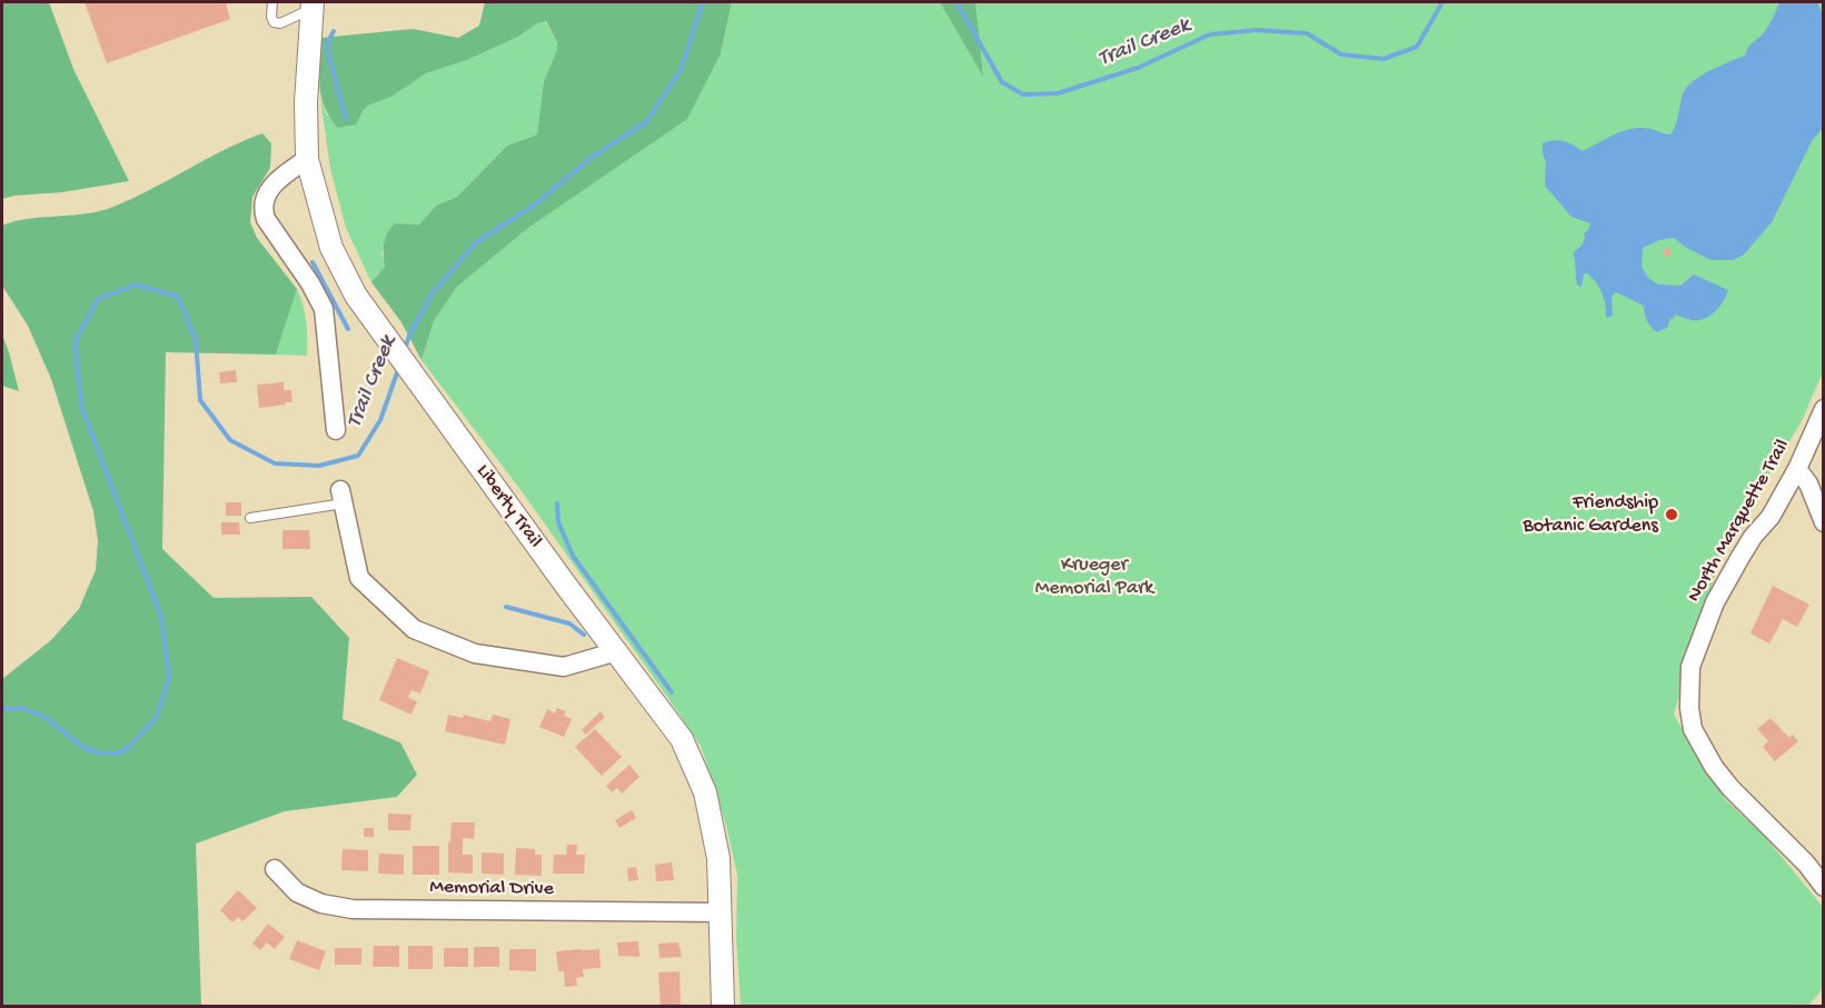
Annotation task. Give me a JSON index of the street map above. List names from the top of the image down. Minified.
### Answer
{"streets":{"street":["Liberty Trail","North Marquette Trail","Memorial Drive"]},"crossings":[["Liberty Trail","Memorial Drive"]],"water":["Trail Creek"],"parks":["Krueger Memorial Park"],"places":["Friendship Botanic Gardens"]}
